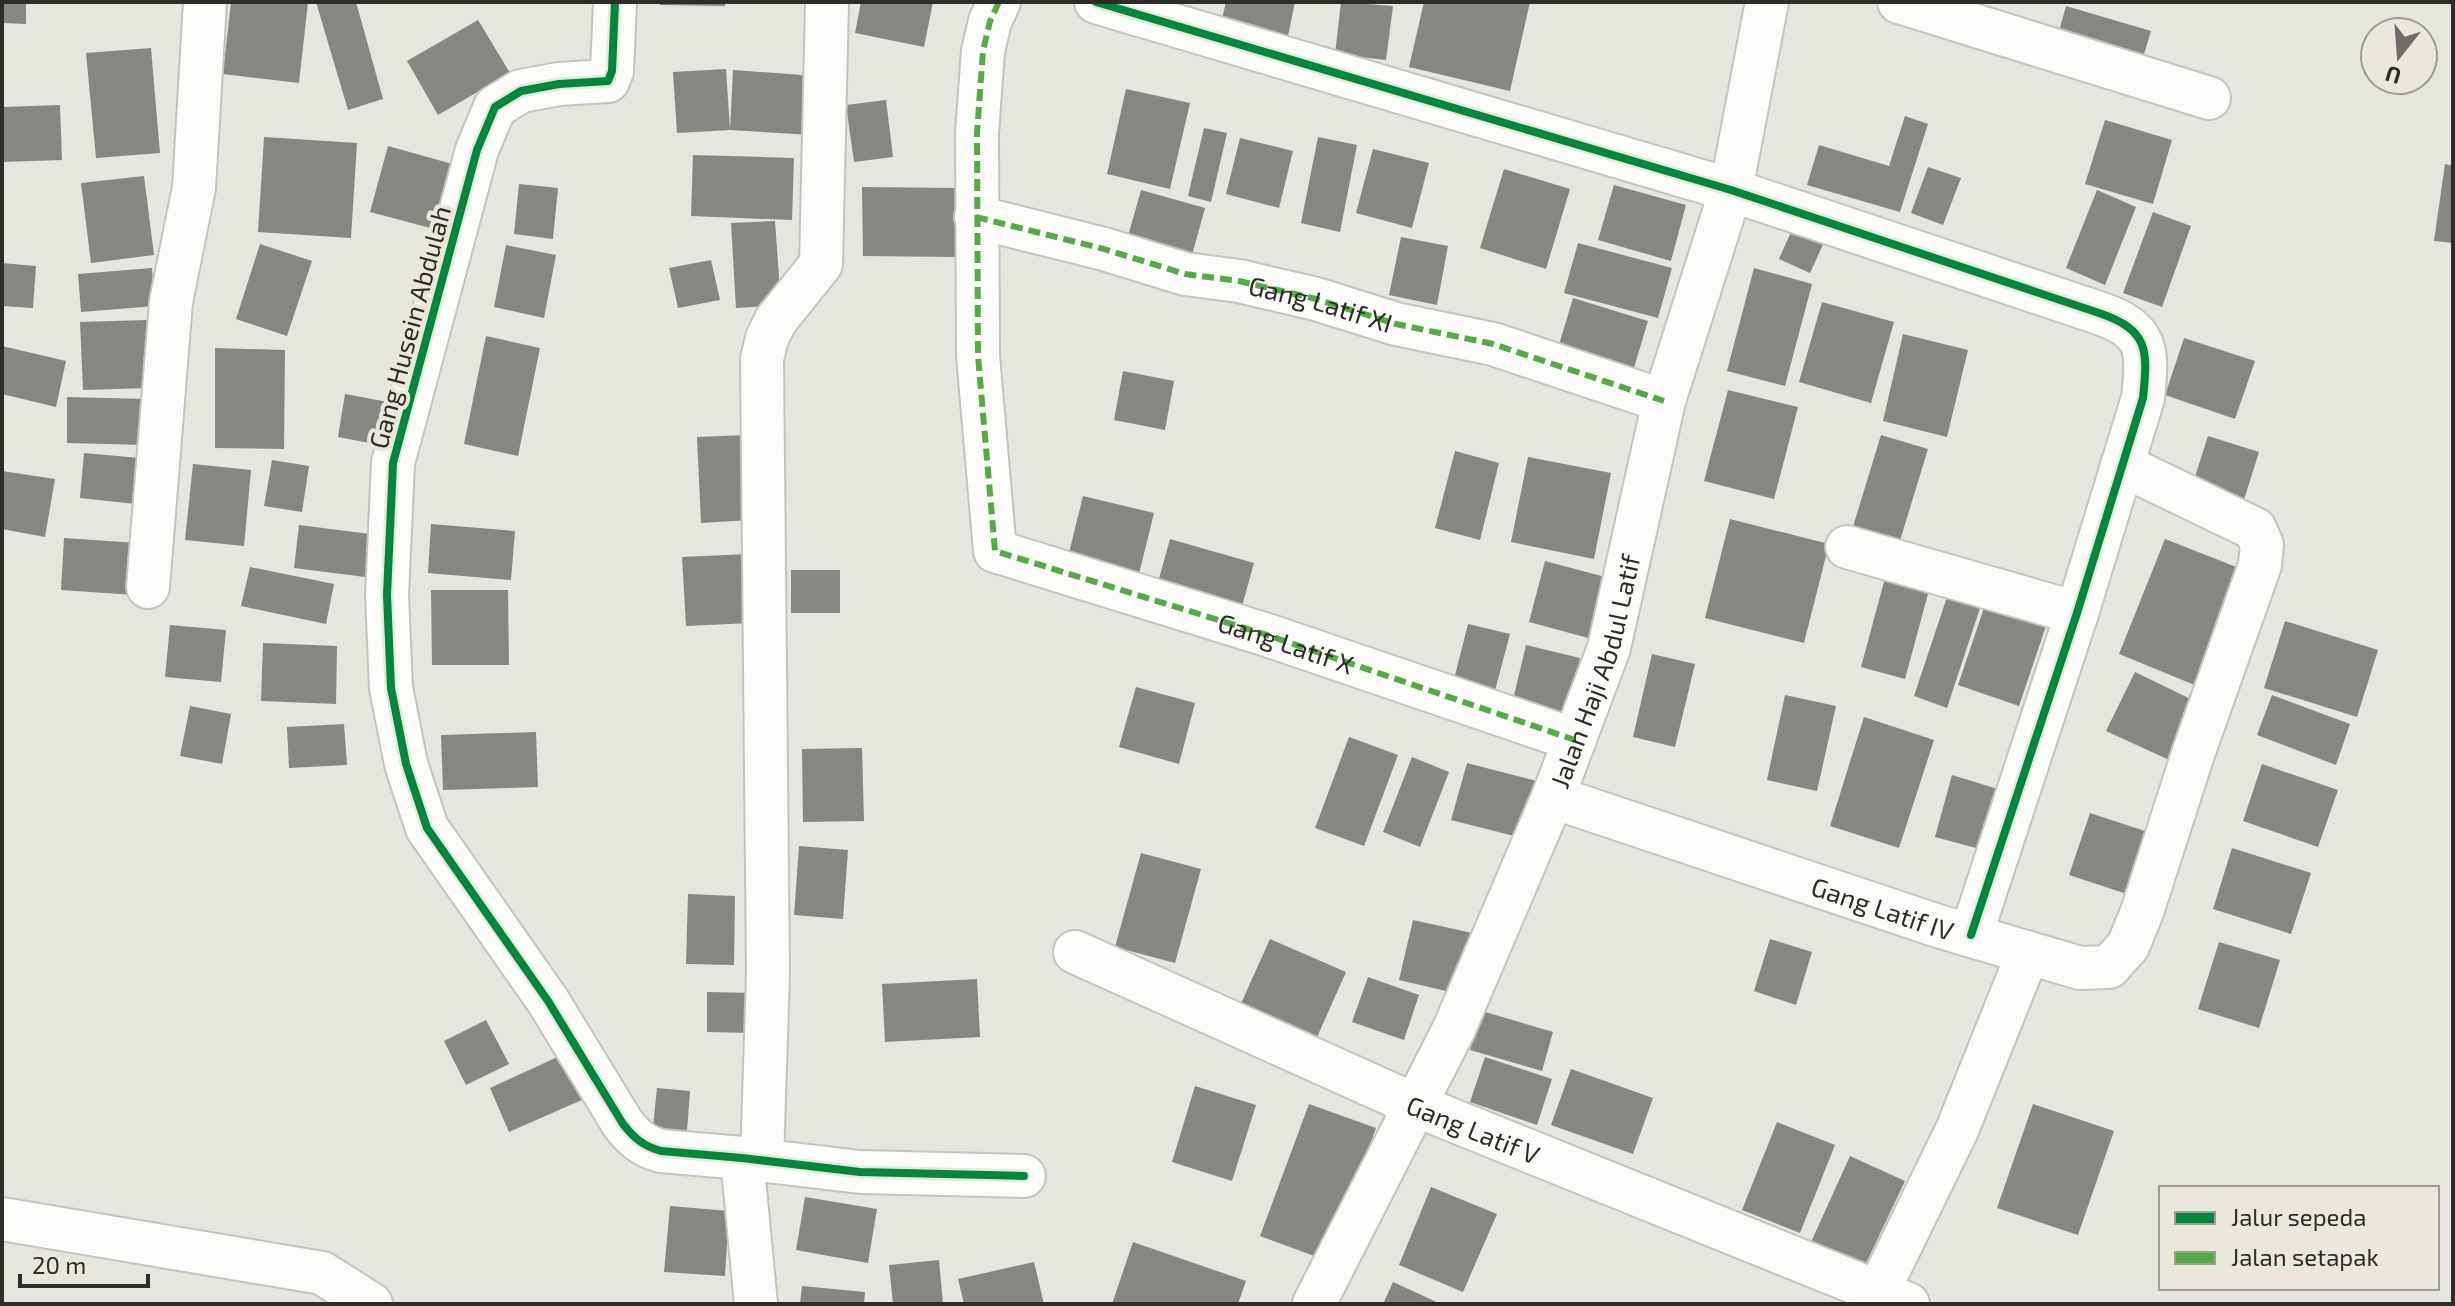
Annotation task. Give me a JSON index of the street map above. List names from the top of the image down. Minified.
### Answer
{"streets":{"street":["Gang Latif XI","Gang Husein Abdulah","Gang Latif X","Jalan Haji Abdul Latif","Gang Latif IV","Gang Latif V"]},"crossings":[["Gang Latif XI","Gang Latif X"],["Gang Latif XI","Jalan Haji Abdul Latif"],["Gang Latif X","Jalan Haji Abdul Latif"],["Jalan Haji Abdul Latif","Gang Latif IV"],["Jalan Haji Abdul Latif","Gang Latif V"],["Gang Latif IV","Gang Latif V"]],"legend":["Jalur sepeda","Jalan setapak"],"scale_bar":"20 m","north":"bottom"}
